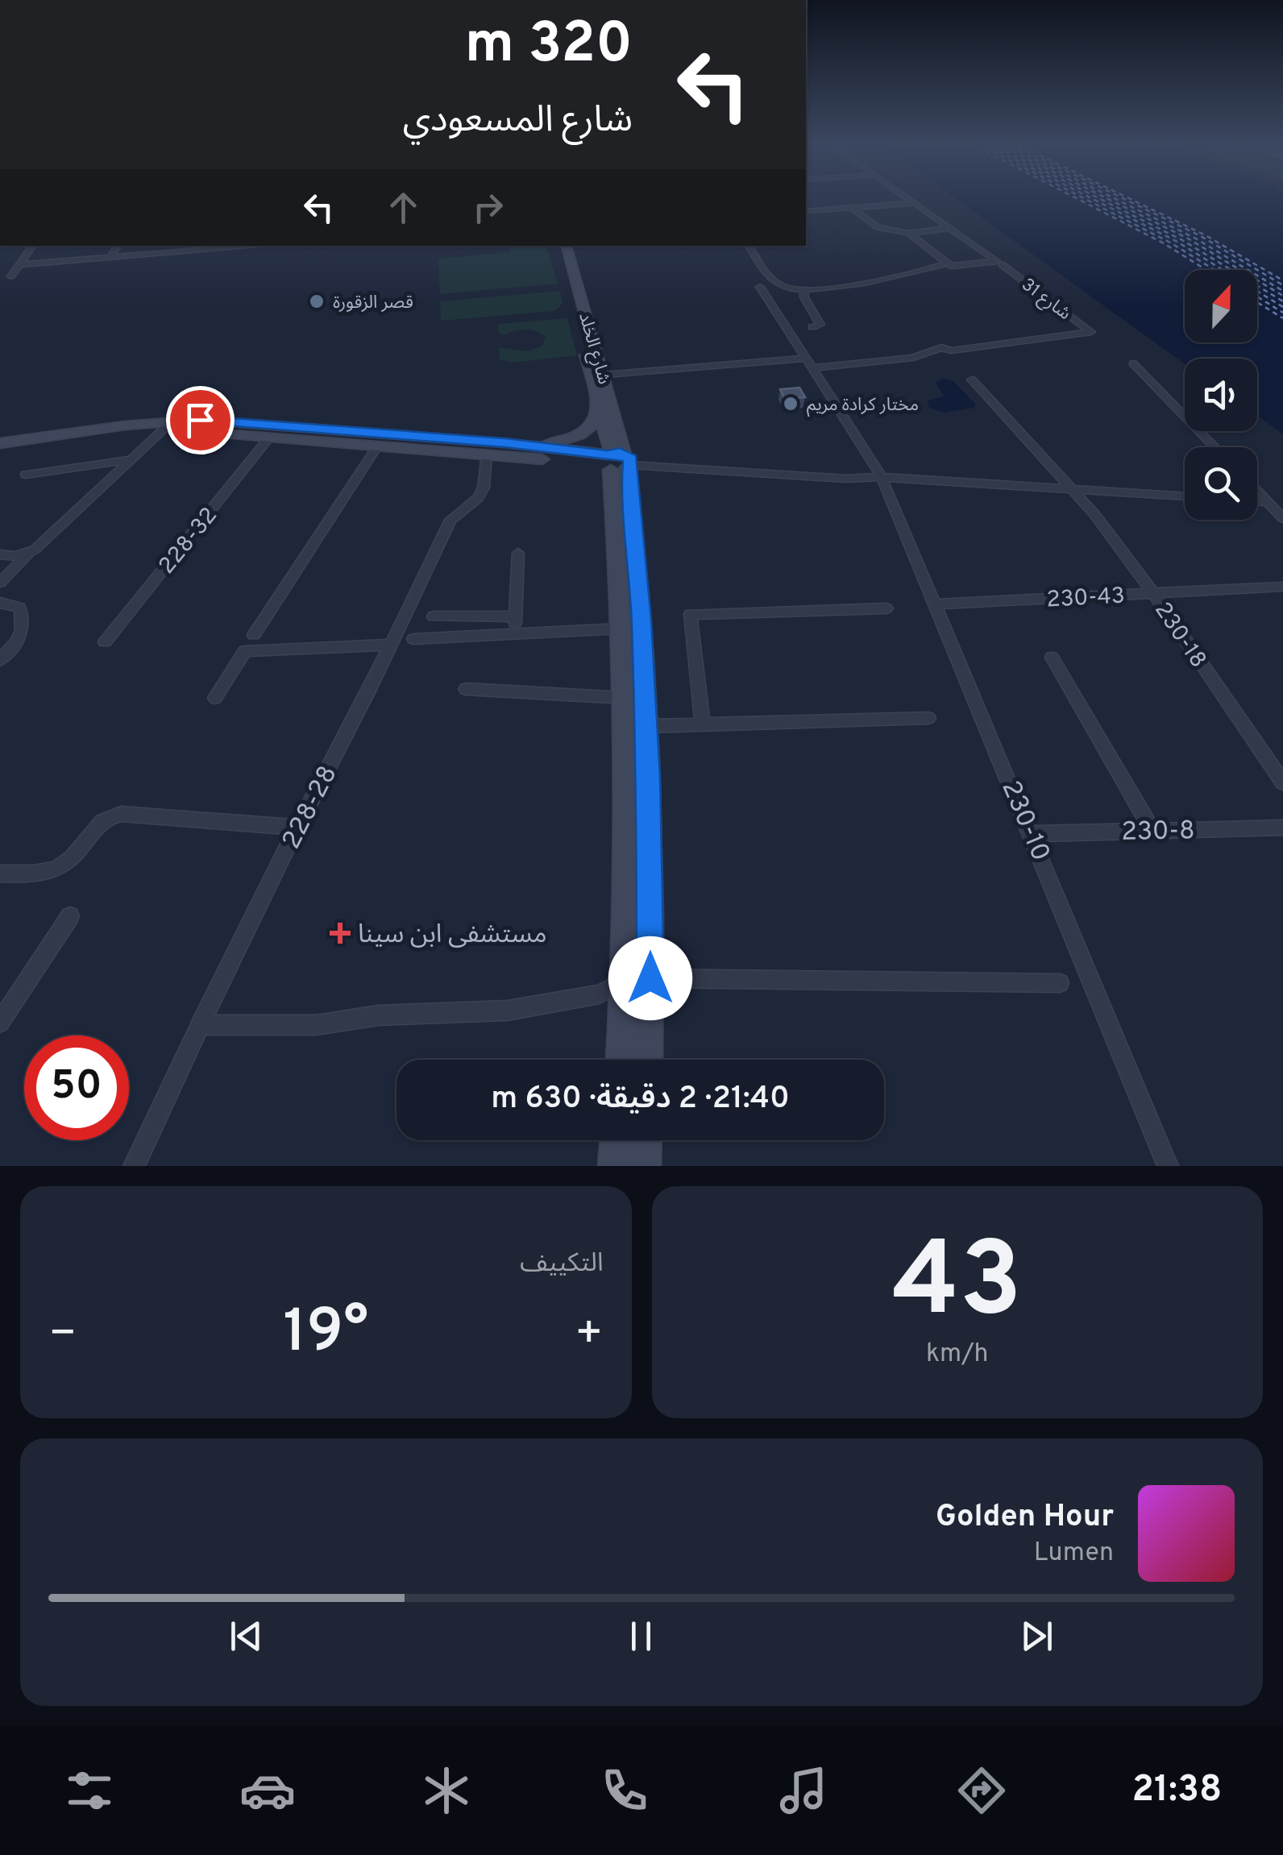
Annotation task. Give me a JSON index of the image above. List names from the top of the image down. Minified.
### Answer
{"streets":{"main road":["شارع الخلد"],"street":["شارع 31","228-32","230-43","230-18","228-28","230-10","230-8"]},"crossings":[["شارع 31","230-10"],["230-43","230-18"],["230-43","230-10"],["230-10","230-8"]],"places":{"other":["قصر الزقورة","مختار كرادة مريم"],"health":["مستشفى ابن سينا"]},"north":"top","page":{"turn":["320 m","شارع المسعودي"],"limit":"50","trip":"21:40 · 2 دقيقة · 630 m","tile":[["43","km/h"],"التكييف"],"heat":["−","19°","+"],"song":["Golden Hour","Lumen"],"tabs":"21:38"}}
